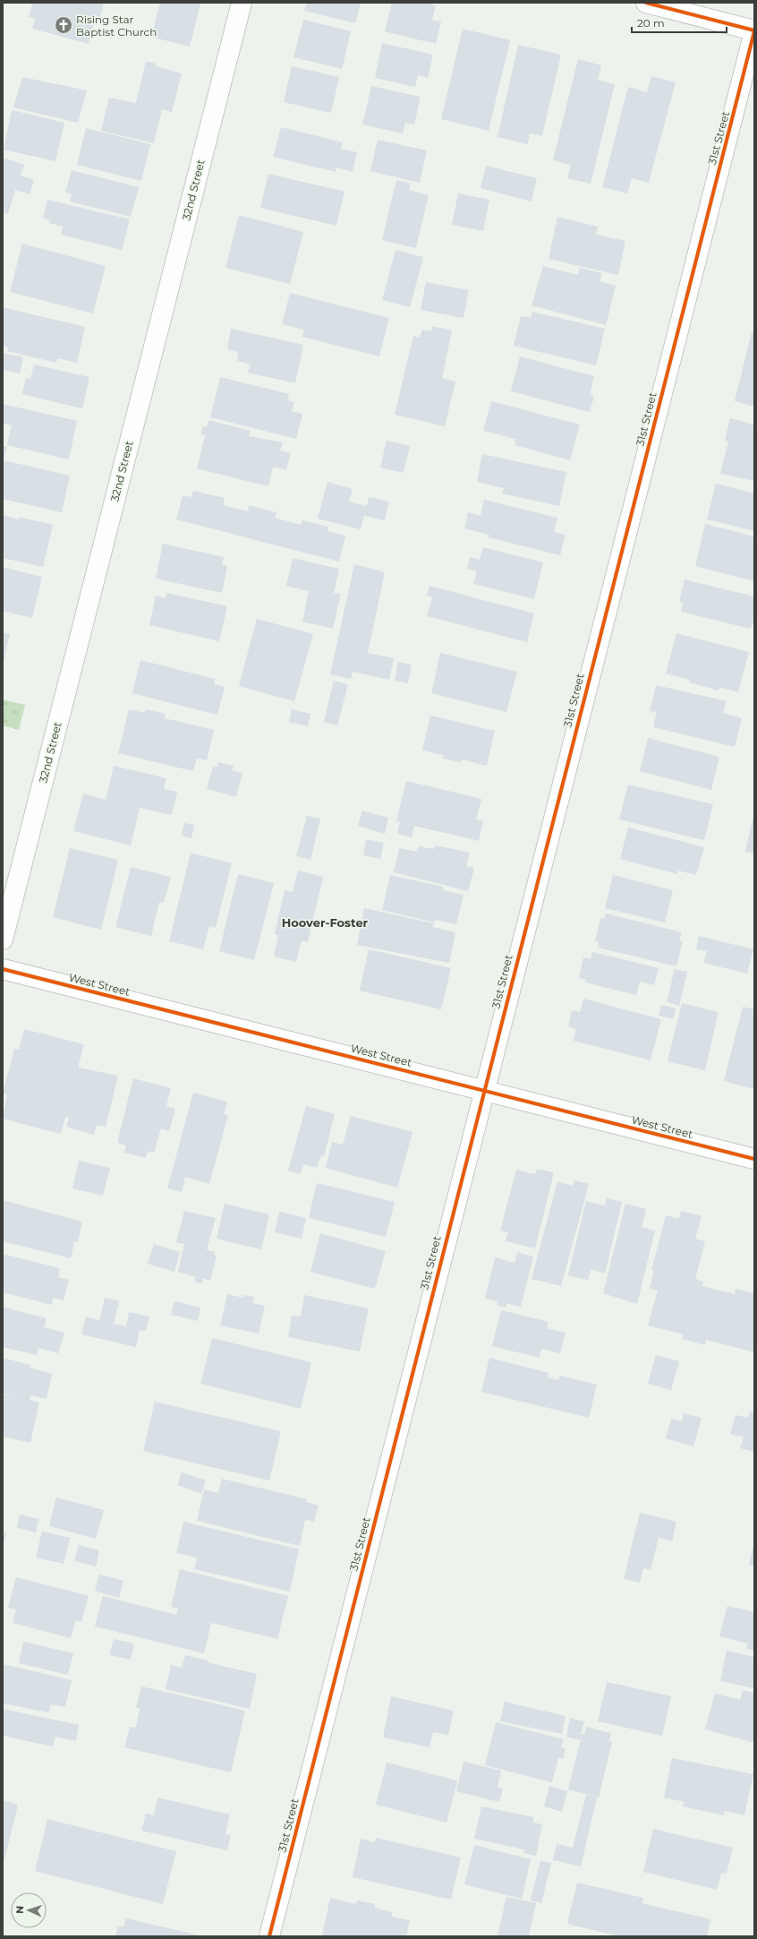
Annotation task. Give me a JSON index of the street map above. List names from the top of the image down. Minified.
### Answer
{"streets":{"street":["31st Street","32nd Street","West Street"]},"crossings":[["31st Street","West Street"]],"districts":["Hoover-Foster"],"places":{"church":["Rising Star Baptist Church"]},"scale_bar":"20 m","north":"left"}
